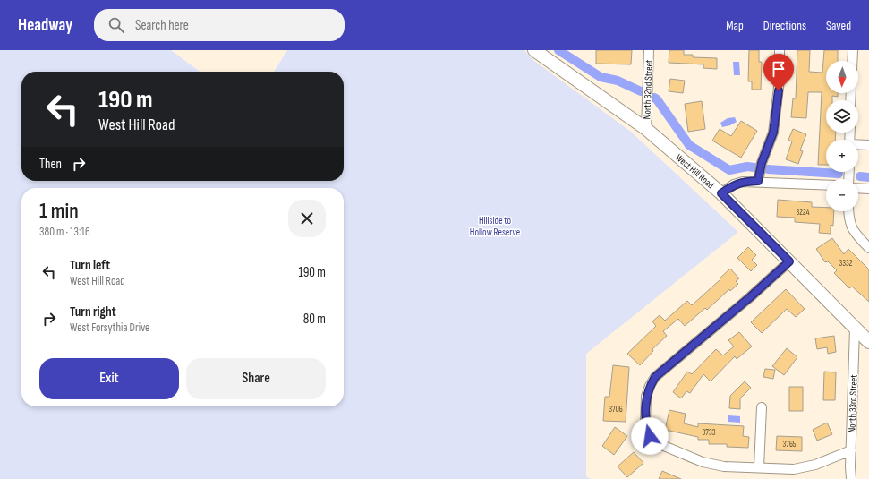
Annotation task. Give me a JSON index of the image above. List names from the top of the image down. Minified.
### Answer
{"streets":{"street":["North 32nd Street","West Hill Road","North 33rd Street"]},"crossings":[["North 32nd Street","West Hill Road"],["West Hill Road","North 33rd Street"]],"parks":["Hillside to Hollow Reserve"],"house_numbers":["3224","3332","3706","3733","3765"],"north":"bottom","page":{"header":"Headway","search":"Search here","nav":["Map","Directions","Saved"],"map_buttons":["+","−"],"turn":["190 m","West Hill Road"],"then":"Then","heading":["1 min","380 m · 13:16"],"list":[{"name":"Turn left","note":"West Hill Road","value":"190 m"},{"name":"Turn right","note":"West Forsythia Drive","value":"80 m"}],"buttons":["Exit","Share"]}}
